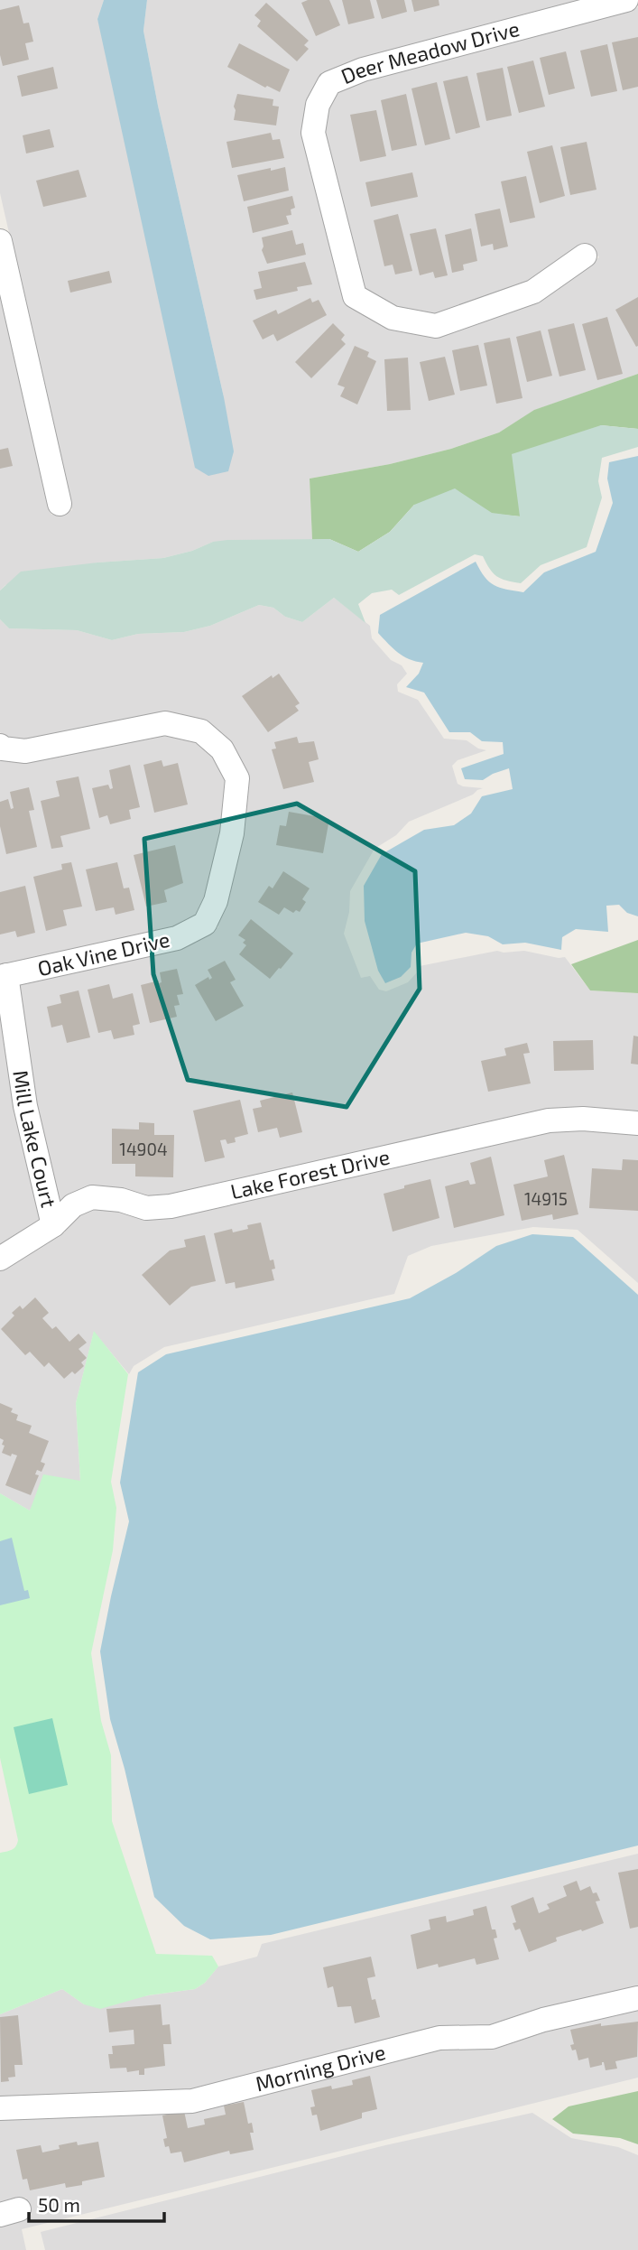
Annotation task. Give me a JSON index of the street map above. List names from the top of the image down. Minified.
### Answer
{"streets":{"street":["Deer Meadow Drive","Oak Vine Drive","Mill Lake Court","Lake Forest Drive","Morning Drive"]},"crossings":[["Oak Vine Drive","Mill Lake Court"],["Mill Lake Court","Lake Forest Drive"]],"house_numbers":["14904","14915"],"scale_bar":"50 m"}
